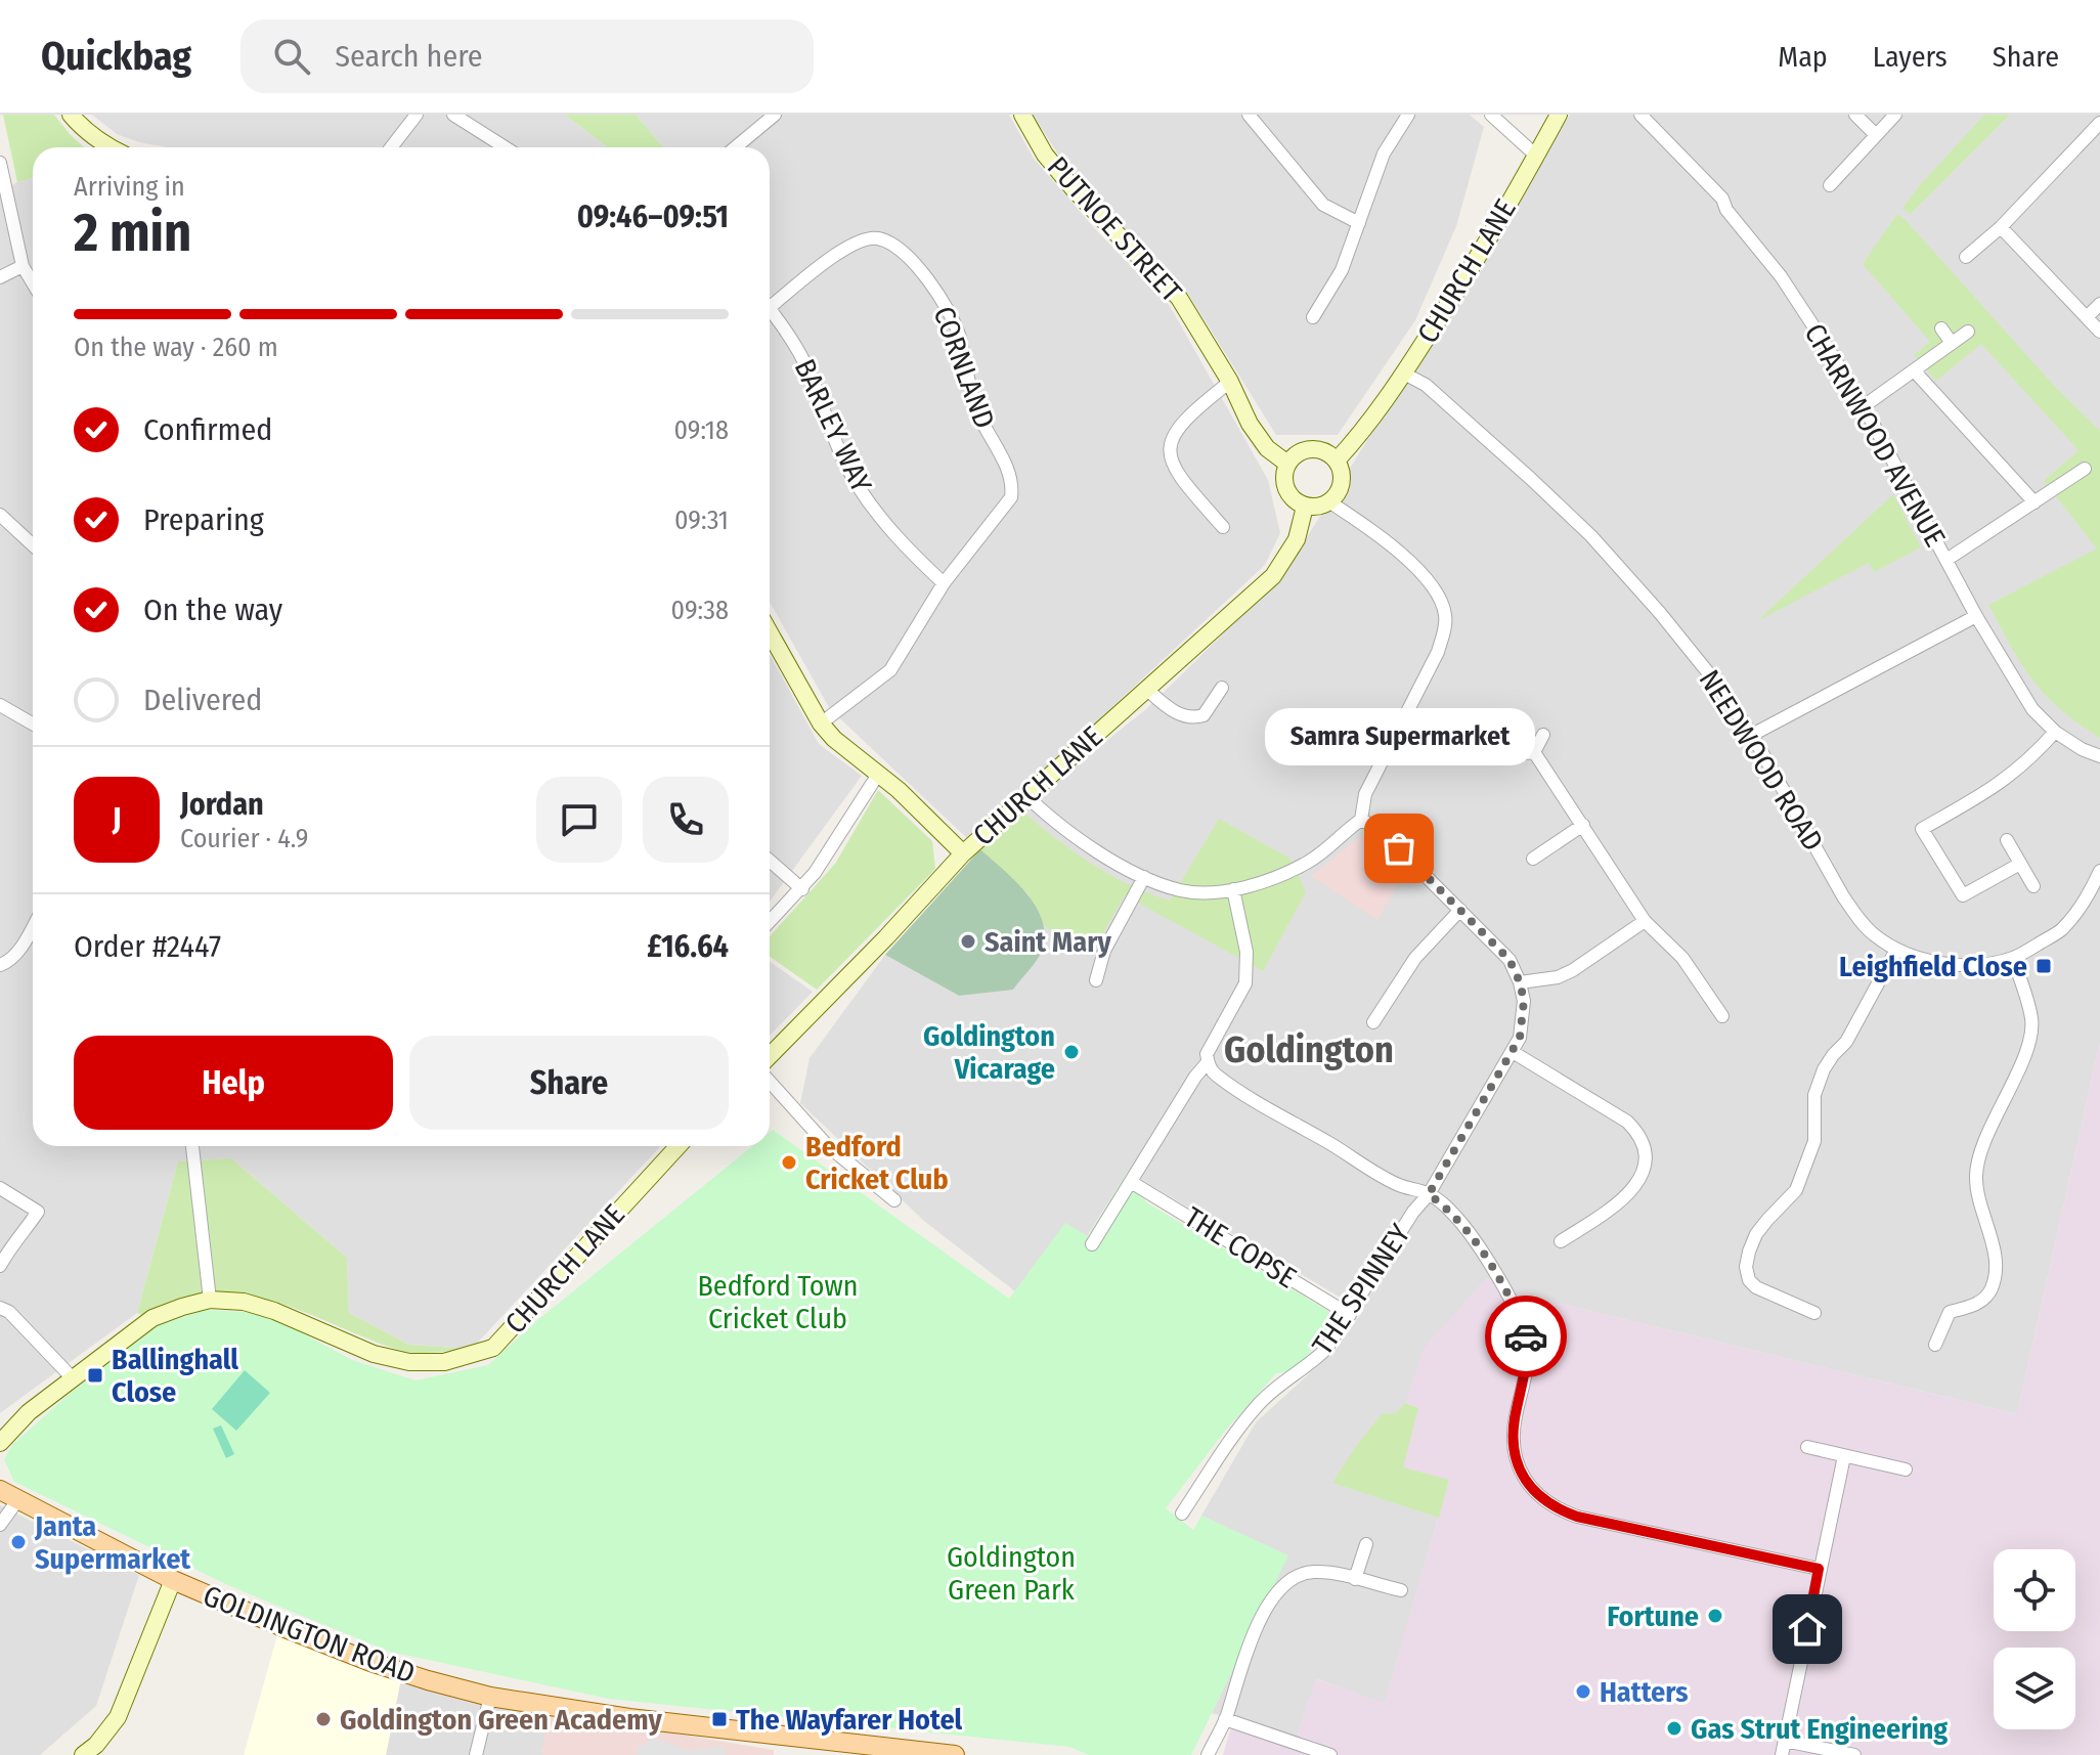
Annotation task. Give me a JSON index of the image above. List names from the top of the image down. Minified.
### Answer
{"streets":{"main road":["GOLDINGTON ROAD"],"street":["PUTNOE STREET","CHURCH LANE","CORNLAND","BARLEY WAY","CHARNWOOD AVENUE","NEEDWOOD ROAD","THE COPSE","THE SPINNEY"]},"crossings":[["PUTNOE STREET","CHURCH LANE"],["CHURCH LANE","NEEDWOOD ROAD"],["CORNLAND","BARLEY WAY"],["THE COPSE","THE SPINNEY"]],"districts":["Goldington"],"parks":["Bedford Town Cricket Club","Goldington Green Park"],"places":{"other":["Samra Supermarket","Saint Mary","Goldington Vicarage","Bedford Cricket Club","Janta Supermarket","Fortune","Hatters","Goldington Green Academy","Gas Strut Engineering"],"transit":["Leighfield Close","Ballinghall Close","The Wayfarer Hotel"]},"page":{"header":"Quickbag","search":"Search here","nav":["Map","Layers","Share"],"heading":["2 min","Arriving in","09:46–09:51"],"panel":["Jordan","Courier · 4.9","Order #2447","£16.64"],"bar":"On the way · 260 m","list":[["Confirmed","09:18"],["Preparing","09:31"],["On the way","09:38"],"Delivered"],"bubble":"Samra Supermarket","round":"J","buttons":["Help","Share"]}}
